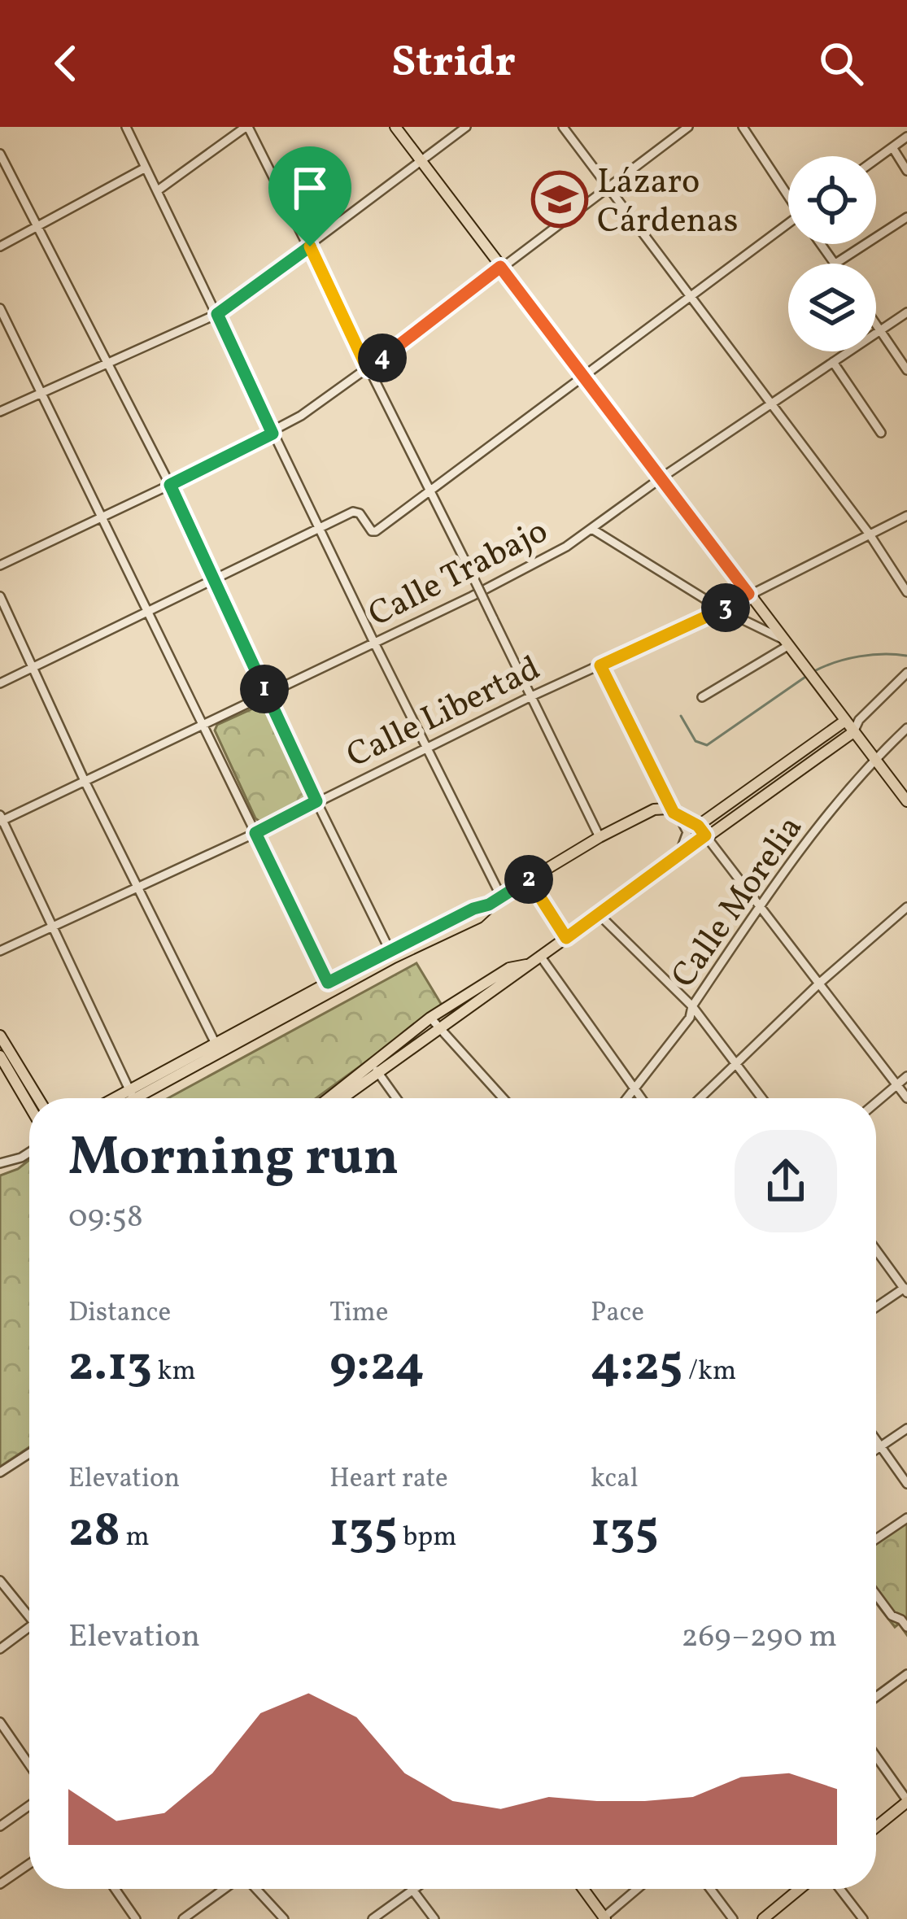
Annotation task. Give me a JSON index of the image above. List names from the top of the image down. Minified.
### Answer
{"streets":{"street":["Calle Trabajo","Calle Libertad","Calle Morelia"]},"places":{"school or university":["Lázaro Cárdenas"]},"page":{"header":"Stridr","pins":["4","3","1","2"],"heading":["Morning run","09:58"],"stats":[["Distance","2.13 km"],["Time","9:24"],["Pace","4:25 /km"],["Elevation","28 m"],["Heart rate","135 bpm"],["kcal","135"]],"chart":["Elevation","269–290 m"]}}
